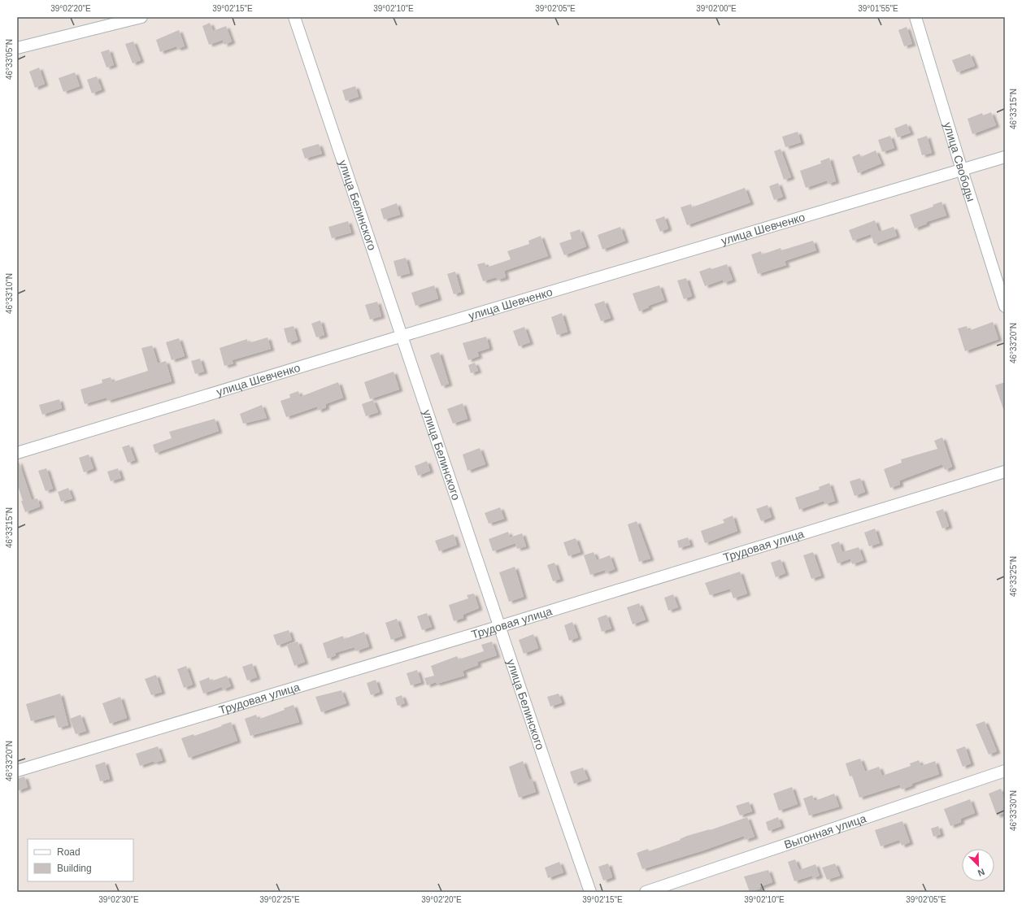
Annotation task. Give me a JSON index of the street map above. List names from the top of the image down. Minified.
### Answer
{"streets":{"street":["улица Свободы","улица Белинского","улица Шевченко","Трудовая улица","Выгонная улица"]},"crossings":[["улица Свободы","улица Шевченко"],["улица Белинского","улица Шевченко"],["улица Белинского","Трудовая улица"]],"legend":["Road","Building"],"north":"bottom right","coordinates":["39°02'20\"E","39°02'15\"E","39°02'10\"E","39°02'05\"E","39°02'00\"E","39°01'55\"E","46°33'05\"N","46°33'15\"N","46°33'10\"N","46°33'20\"N","46°33'25\"N","46°33'30\"N","39°02'30\"E","39°02'25\"E"]}
